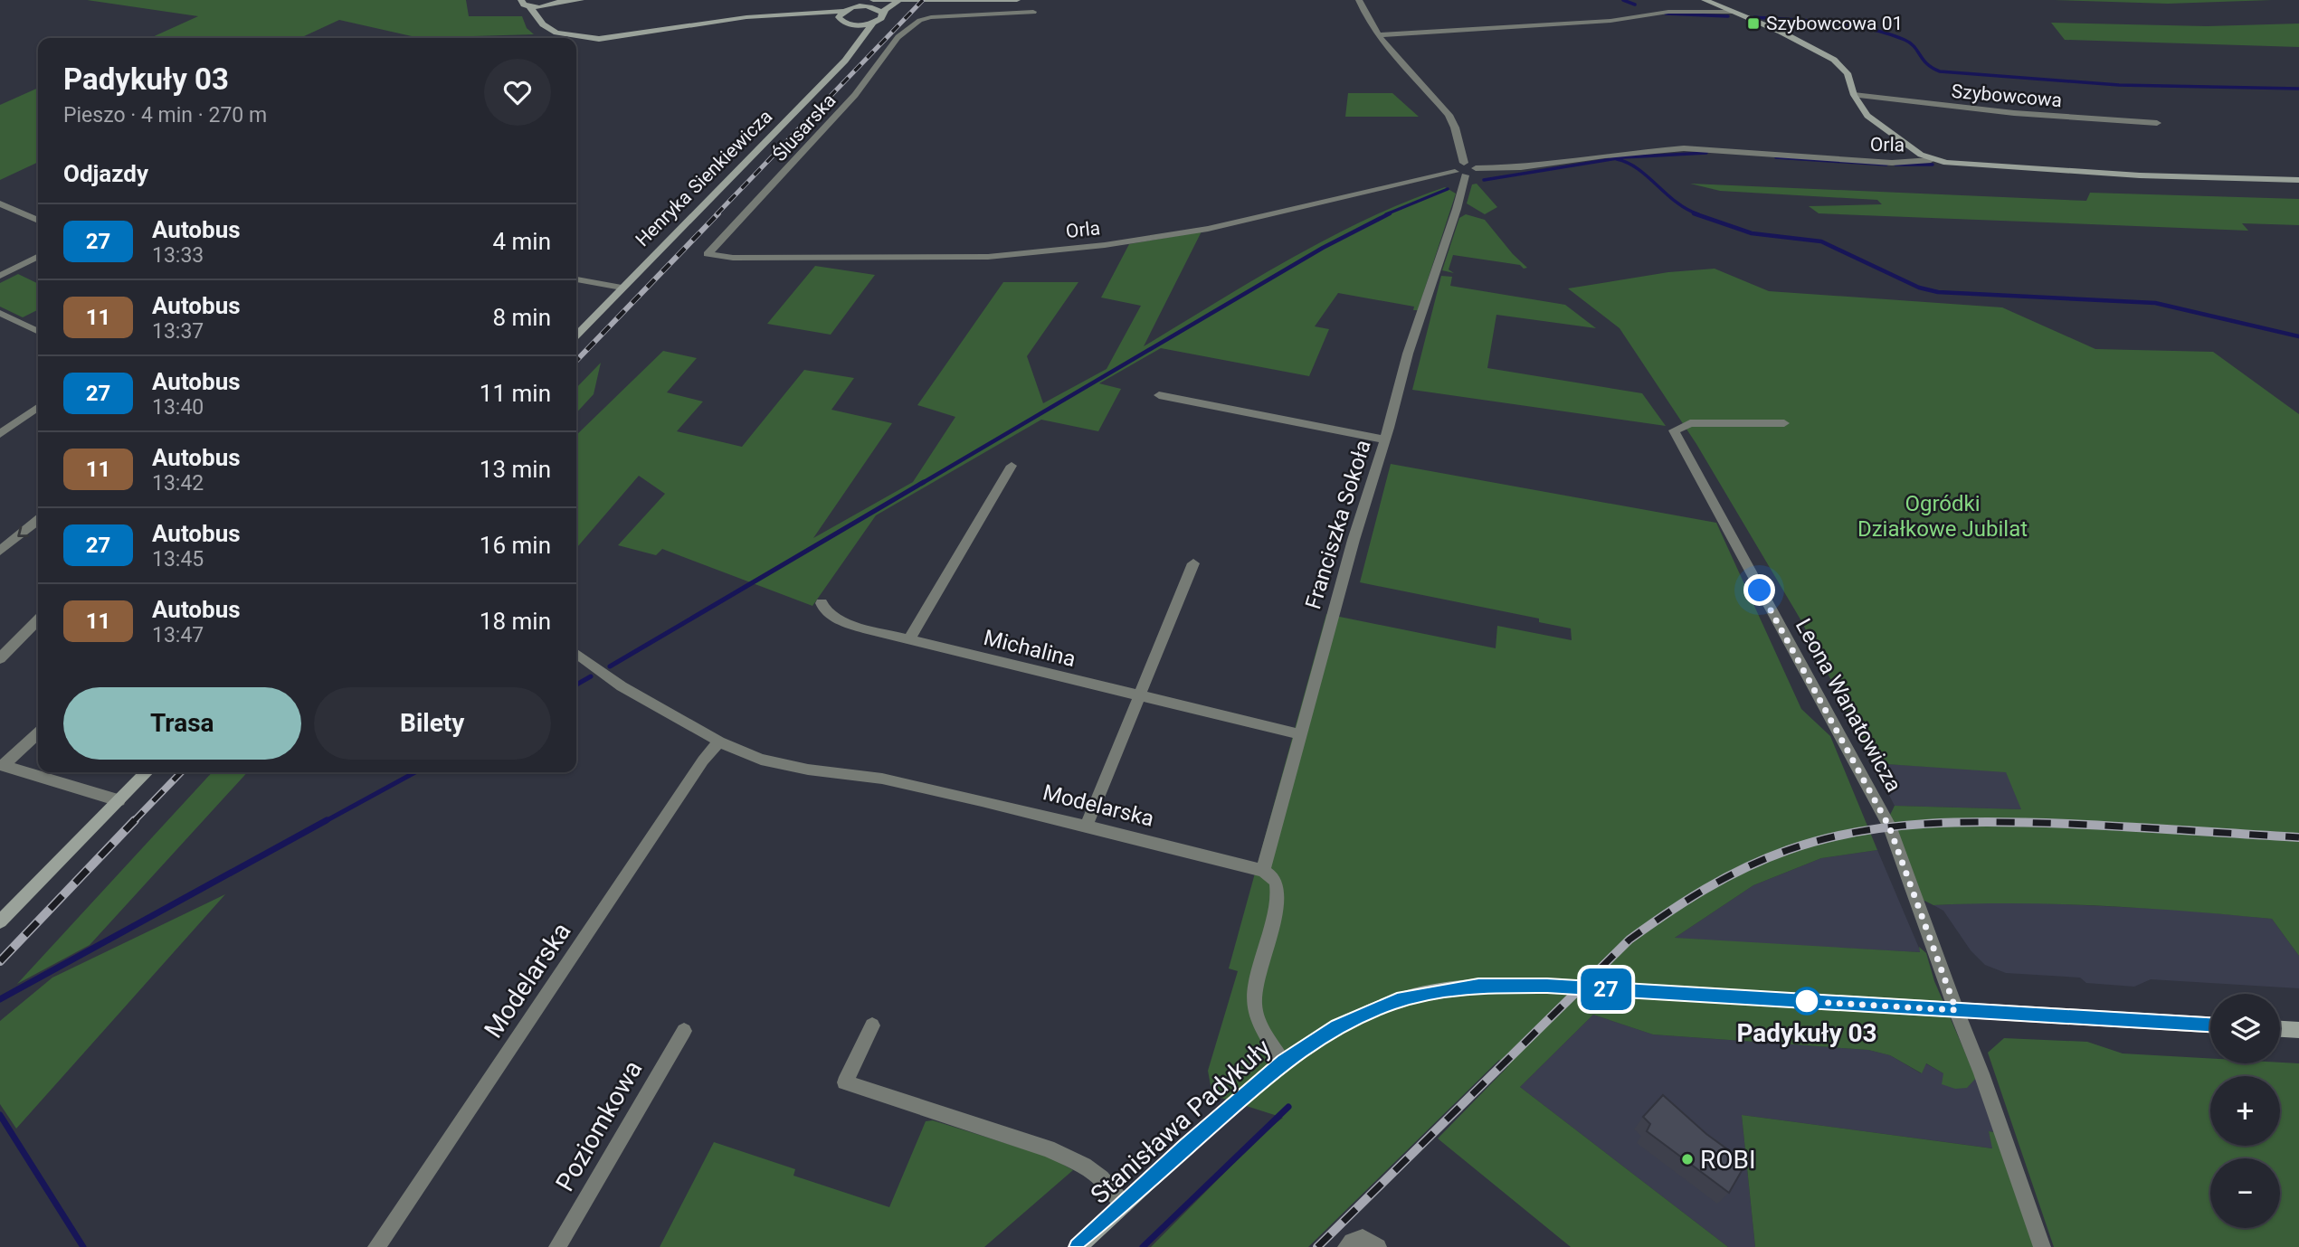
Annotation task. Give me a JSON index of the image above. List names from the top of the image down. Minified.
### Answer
{"streets":{"main road":["Orla","Henryka Sienkiewicza","Stanisława Padykuły"],"street":["Szybowcowa","Ślusarska","Franciszka Sokoła","Michalina","Leona Wanatowicza","Modelarska","Poziomkowa"]},"crossings":[["Ślusarska","Orla"],["Orla","Franciszka Sokoła"],["Franciszka Sokoła","Michalina"],["Franciszka Sokoła","Modelarska"],["Leona Wanatowicza","Stanisława Padykuły"]],"parks":["Ogródki Działkowe Jubilat"],"places":{"transit":["Szybowcowa 01"],"other":["Padykuły 03","ROBI"]},"lines":["bus line 27"],"page":{"on_map":"27","heading":[["Padykuły 03","Pieszo · 4 min · 270 m"],"Odjazdy"],"list":[{"mark":"27","name":"Autobus","note":"13:33","value":"4 min"},{"mark":"11","name":"Autobus","note":"13:37","value":"8 min"},{"mark":"27","name":"Autobus","note":"13:40","value":"11 min"},{"mark":"11","name":"Autobus","note":"13:42","value":"13 min"},{"mark":"27","name":"Autobus","note":"13:45","value":"16 min"},{"mark":"11","name":"Autobus","note":"13:47","value":"18 min"}],"buttons":["Trasa","Bilety"],"map_buttons":["+","−"]}}
